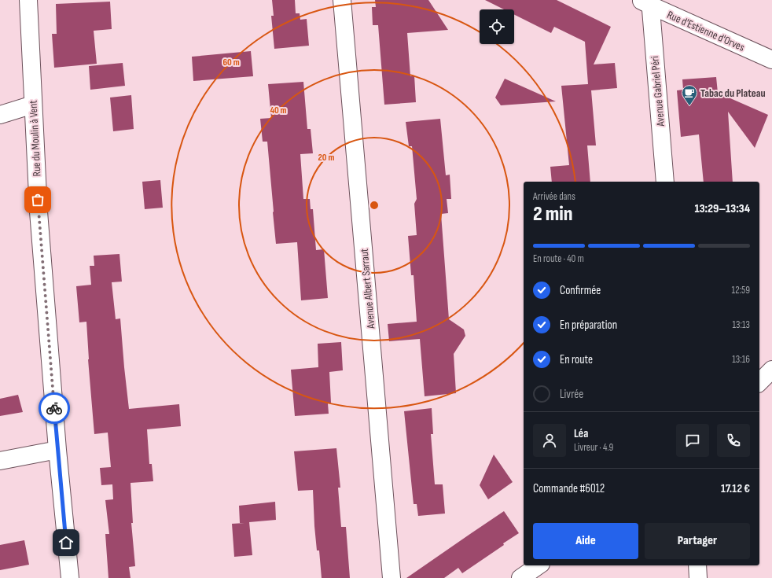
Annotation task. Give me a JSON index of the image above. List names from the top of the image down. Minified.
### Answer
{"streets":{"street":["Rue d'Estienne d'Orves","Avenue Gabriel Péri","Rue du Moulin à Vent","Avenue Albert Sarraut"]},"crossings":[["Rue d'Estienne d'Orves","Avenue Gabriel Péri"]],"places":{"cafe":["Tabac du Plateau"]},"page":{"heading":["2 min","Arrivée dans","13:29–13:34"],"panel":["Léa","Livreur · 4.9","Commande #6012","17.12 €"],"bar":"En route · 40 m","list":[["Confirmée","12:59"],["En préparation","13:13"],["En route","13:16"],"Livrée"],"buttons":["Aide","Partager"]},"rings":["60 m","40 m","20 m"]}
